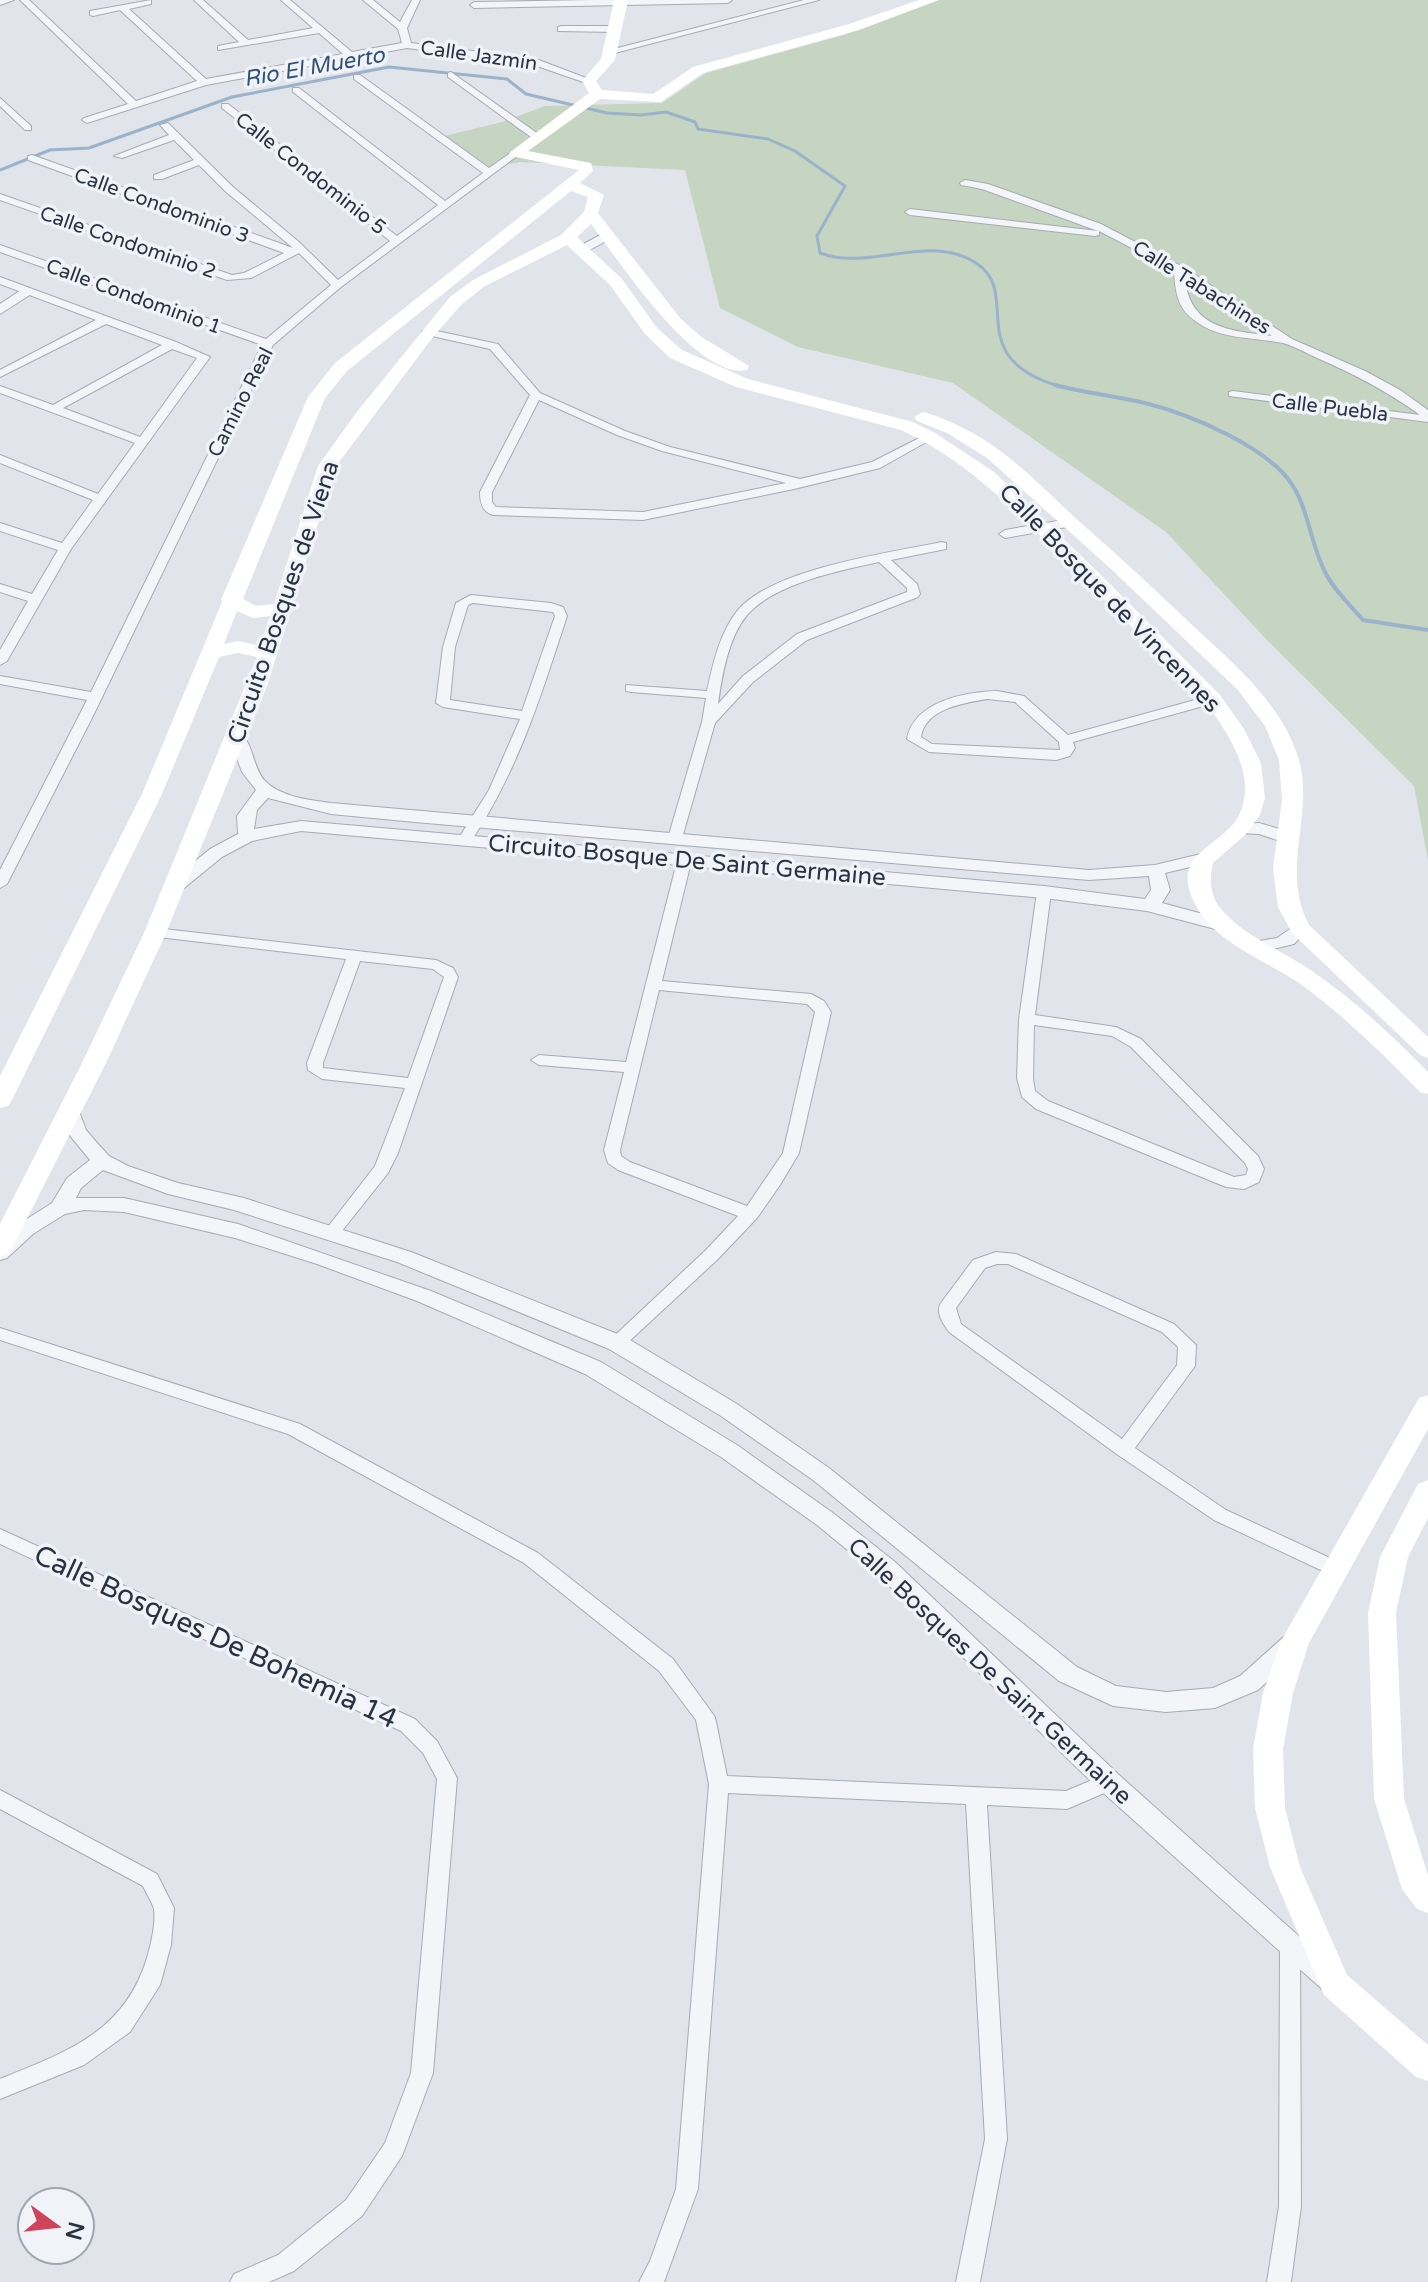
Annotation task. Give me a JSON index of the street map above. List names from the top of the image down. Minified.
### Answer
{"streets":{"main road":["Camino Real","Calle Bosque de Vincennes","Circuito Bosques de Viena"],"street":["Calle Jazmín","Calle Condominio 5","Calle Condominio 3","Calle Condominio 2","Calle Tabachines","Calle Condominio 1","Calle Puebla","Circuito Bosque De Saint Germaine","Calle Bosques De Bohemia 14","Calle Bosques De Saint Germaine"]},"crossings":[["Calle Jazmín","Camino Real"],["Calle Condominio 5","Camino Real"],["Calle Condominio 3","Calle Condominio 2"],["Calle Tabachines","Calle Puebla"],["Calle Condominio 1","Camino Real"],["Calle Bosque de Vincennes","Circuito Bosques de Viena"],["Circuito Bosques de Viena","Circuito Bosque De Saint Germaine"],["Circuito Bosques de Viena","Calle Bosques De Saint Germaine"]],"water":["Rio El Muerto"],"north":"right"}
